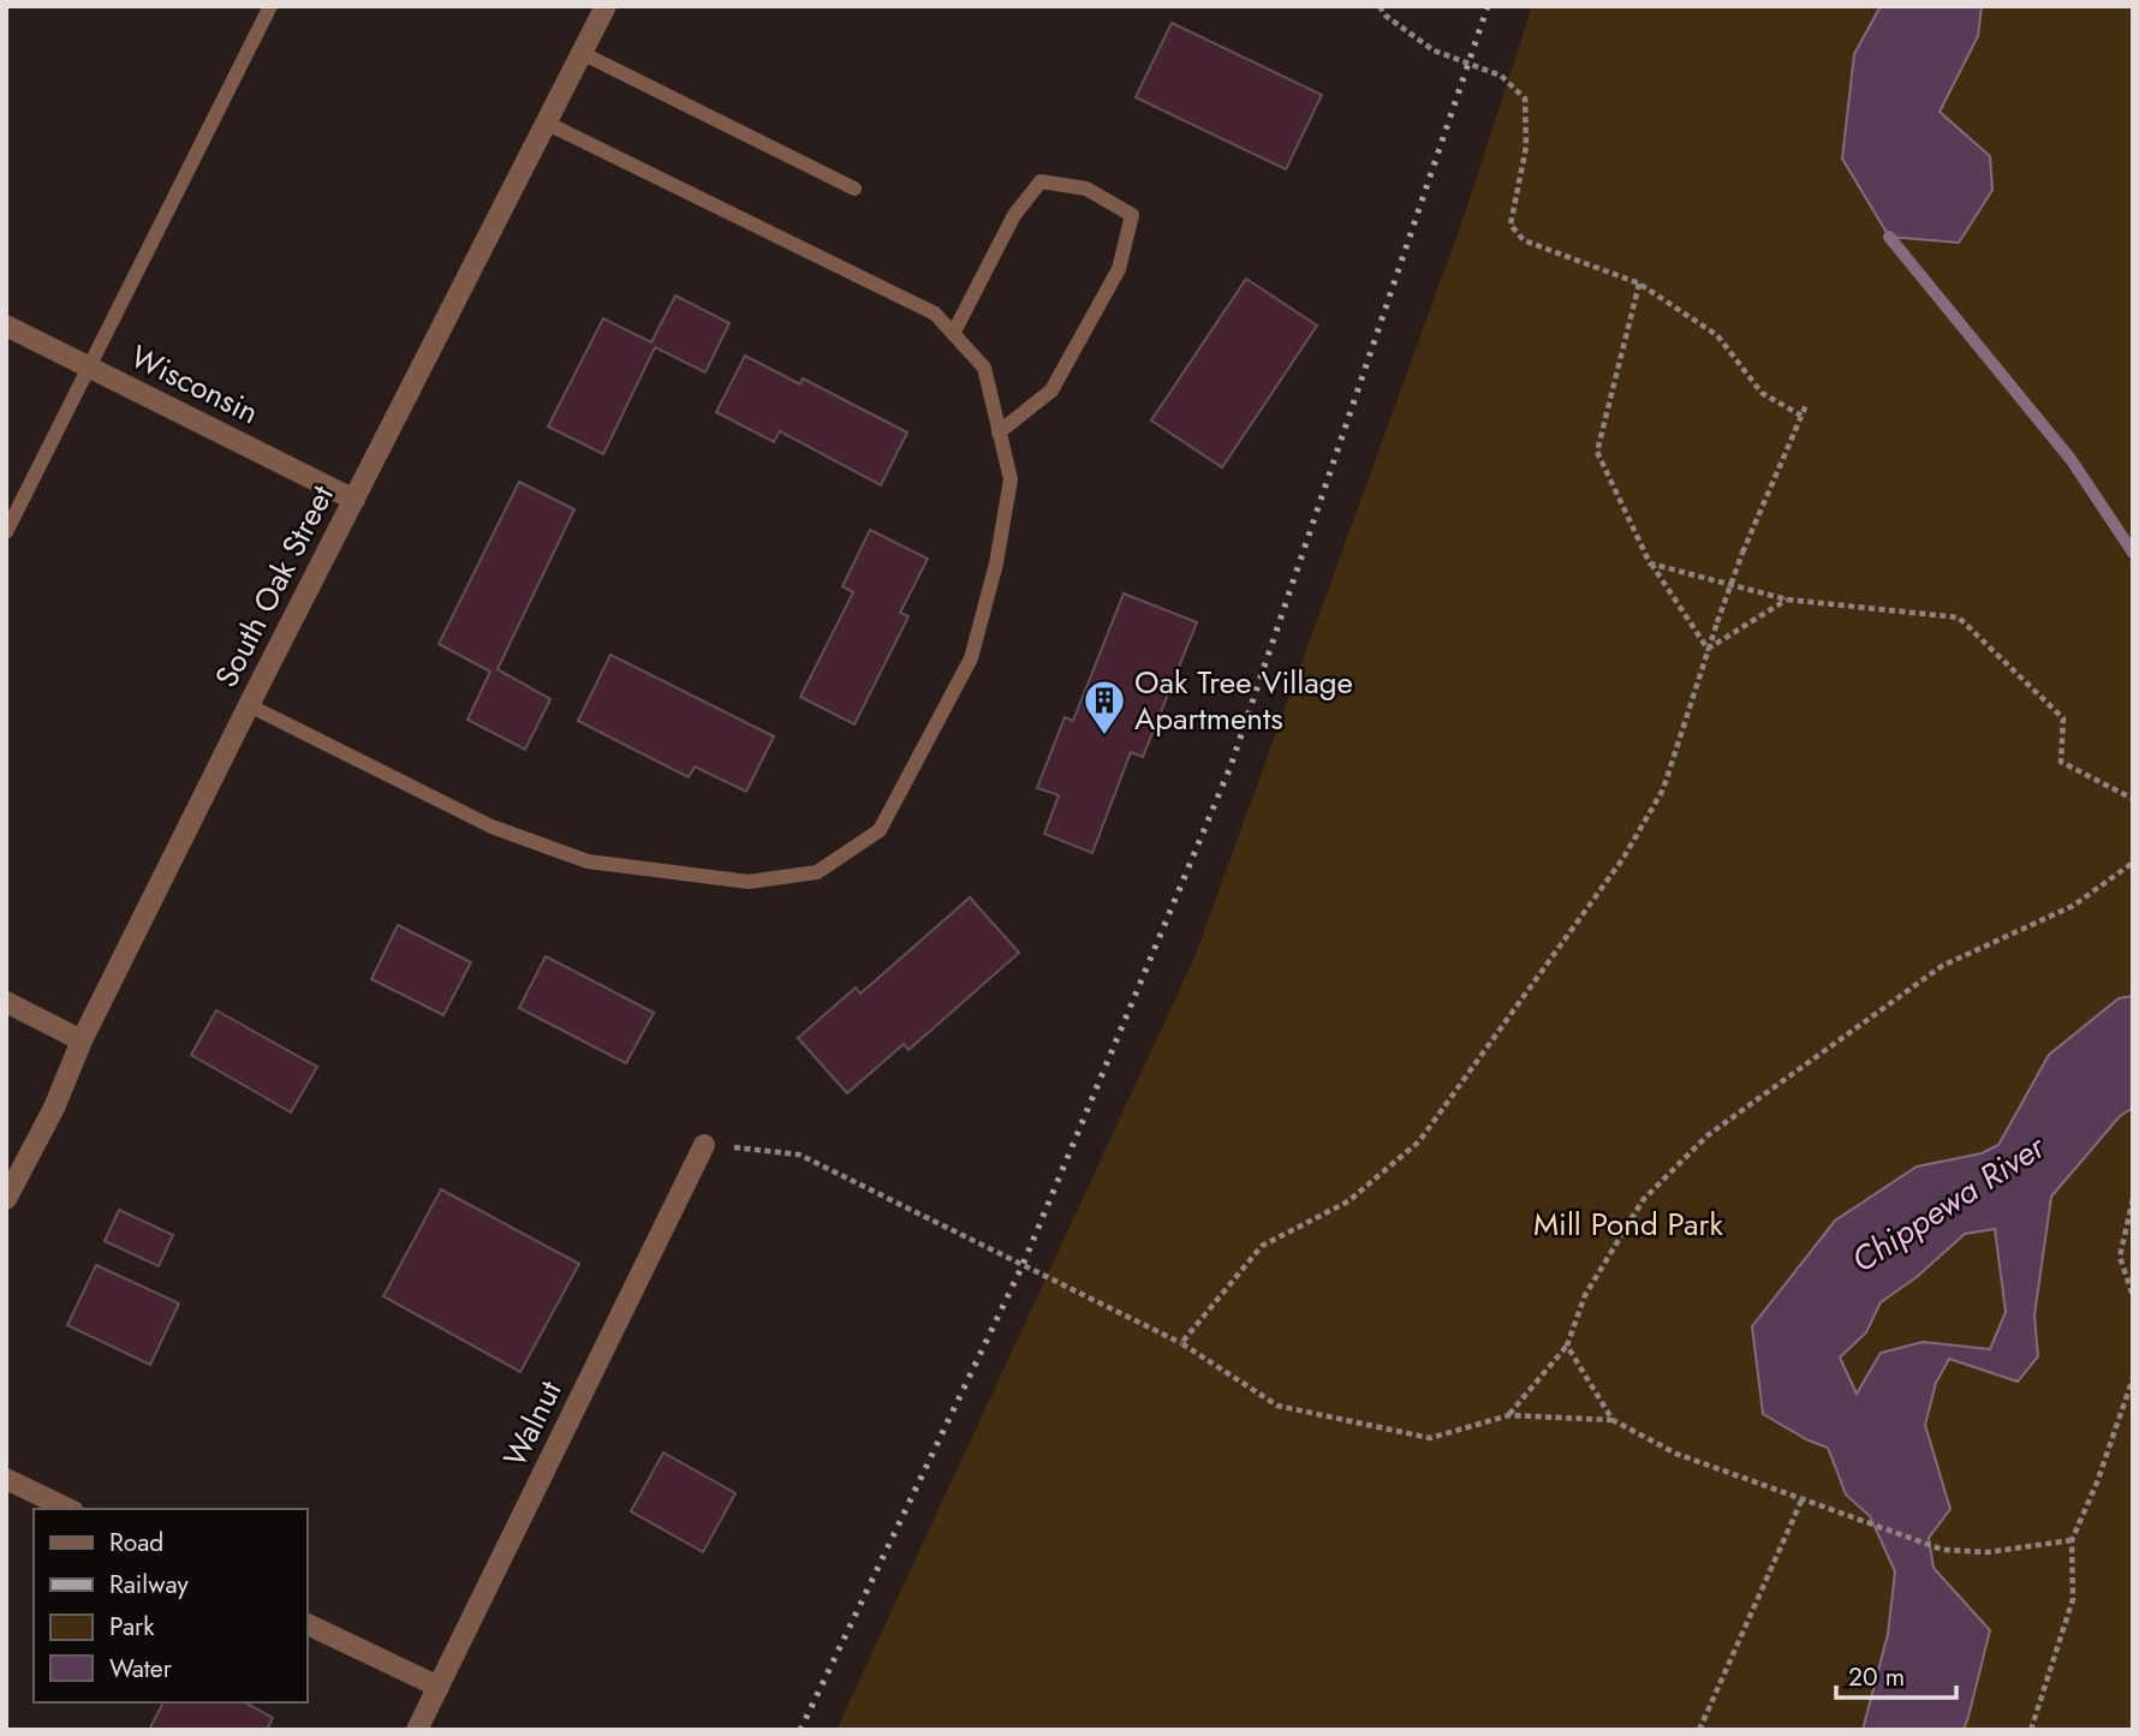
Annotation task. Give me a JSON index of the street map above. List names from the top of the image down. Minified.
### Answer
{"streets":{"street":["Wisconsin","South Oak Street","Walnut"]},"crossings":[["Wisconsin","South Oak Street"]],"water":["Chippewa River"],"parks":["Mill Pond Park"],"places":{"building":["Oak Tree Village Apartments"]},"legend":["Road","Railway","Park","Water"],"scale_bar":"20 m"}
